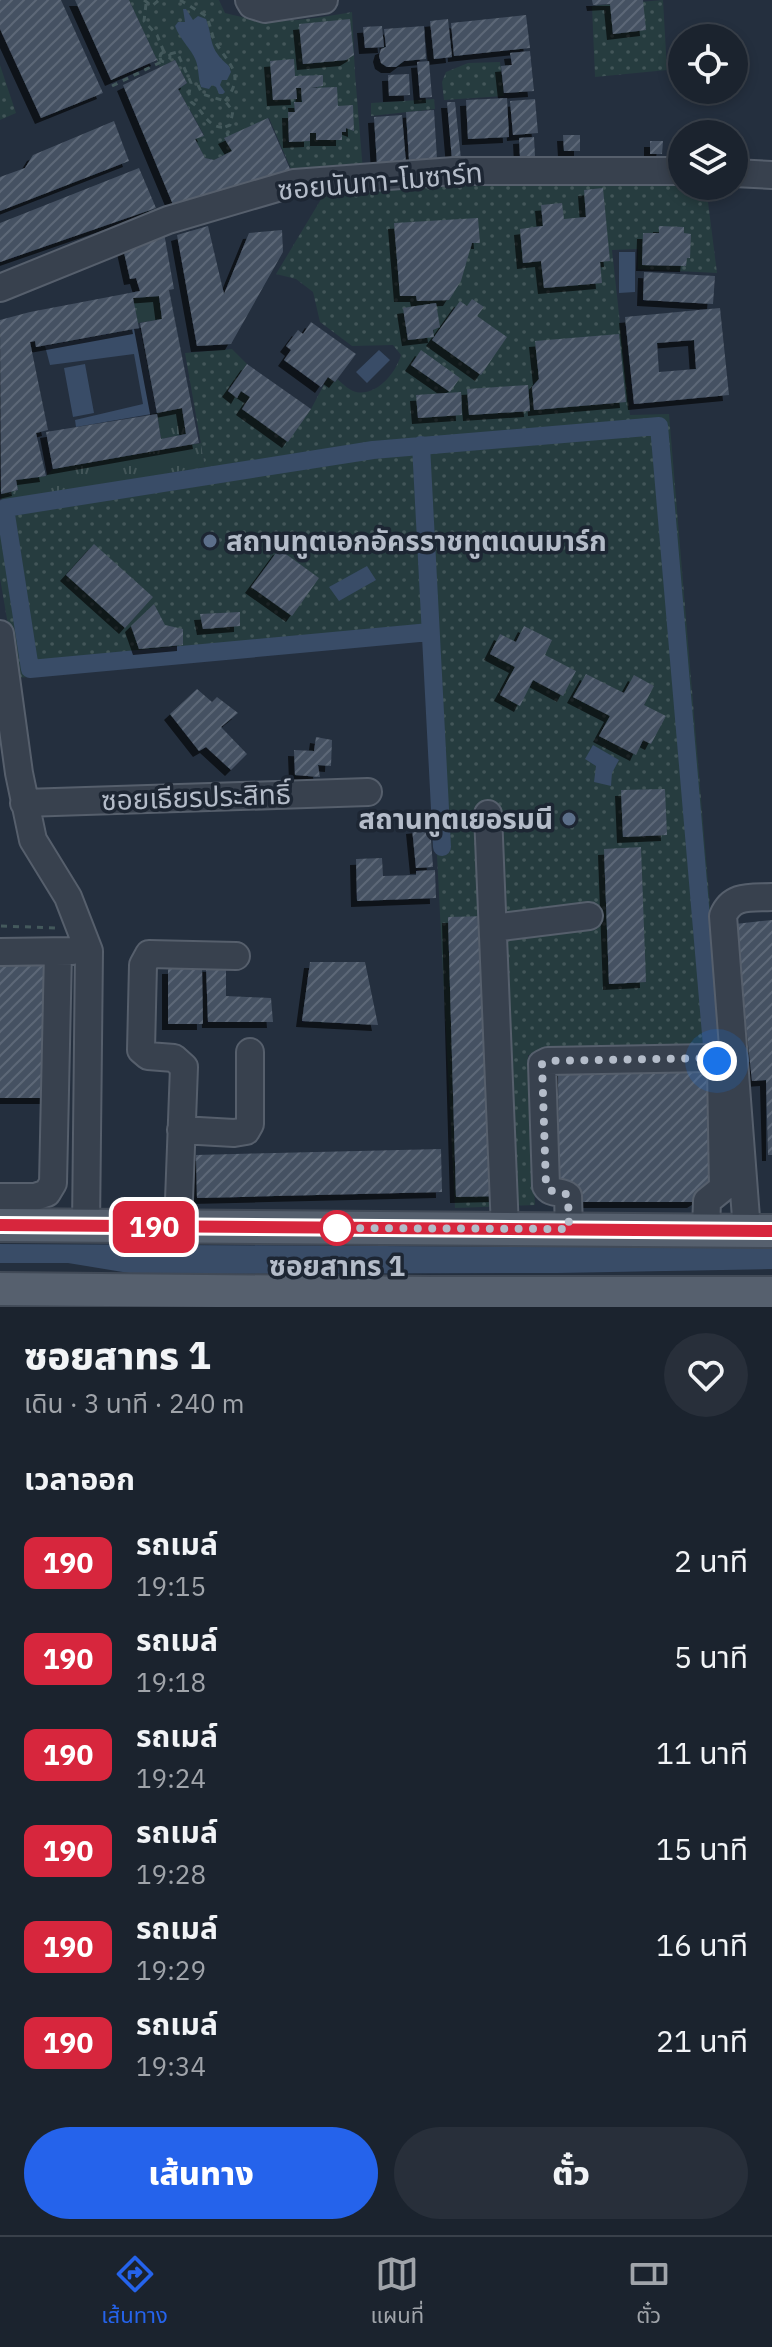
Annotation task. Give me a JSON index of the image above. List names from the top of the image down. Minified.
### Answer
{"streets":{"street":["ซอยนันทา-โมซาร์ท","ซอยเธียรประสิทธิ์"]},"places":["สถานทูตเอกอัครราชทูตเดนมาร์ก","สถานทูตเยอรมนี","ซอยสาทร 1"],"lines":["bus line 190"],"page":{"on_map":"190","heading":[["ซอยสาทร 1","เดิน · 3 นาที · 240 m"],"เวลาออก"],"list":[{"mark":"190","name":"รถเมล์","note":"19:15","value":"2 นาที"},{"mark":"190","name":"รถเมล์","note":"19:18","value":"5 นาที"},{"mark":"190","name":"รถเมล์","note":"19:24","value":"11 นาที"},{"mark":"190","name":"รถเมล์","note":"19:28","value":"15 นาที"},{"mark":"190","name":"รถเมล์","note":"19:29","value":"16 นาที"},{"mark":"190","name":"รถเมล์","note":"19:34","value":"21 นาที"}],"buttons":["เส้นทาง","ตั๋ว"],"tabs":["เส้นทาง","แผนที่","ตั๋ว"]}}
